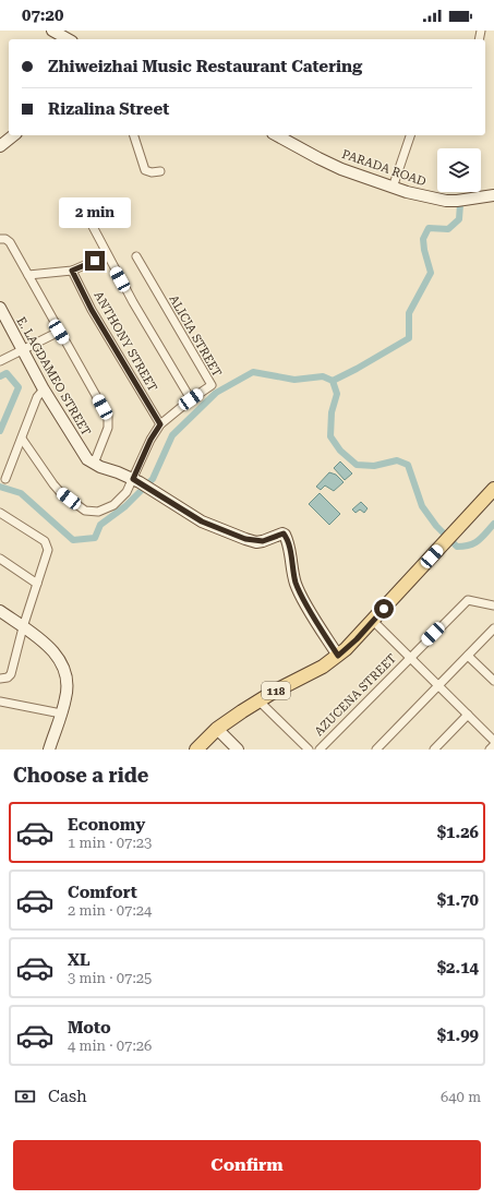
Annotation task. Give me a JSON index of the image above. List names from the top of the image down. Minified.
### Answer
{"streets":{"main road":["118"],"street":["PARADA ROAD","ALICIA STREET","ANTHONY STREET","E. LAGDAMEO STREET","AZUCENA STREET"]},"crossings":[["ALICIA STREET","ANTHONY STREET"],["ALICIA STREET","E. LAGDAMEO STREET"],["E. LAGDAMEO STREET","118"]],"page":{"status":"07:20","banner":["Zhiweizhai Music Restaurant Catering","Rizalina Street"],"bubble":"2 min","heading":"Choose a ride","list":[{"name":"Economy","note":"1 min · 07:23","value":"$1.26"},{"name":"Comfort","note":"2 min · 07:24","value":"$1.70"},{"name":"XL","note":"3 min · 07:25","value":"$2.14"},{"name":"Moto","note":"4 min · 07:26","value":"$1.99"}],"pay":["Cash","640 m"],"buttons":"Confirm"}}
